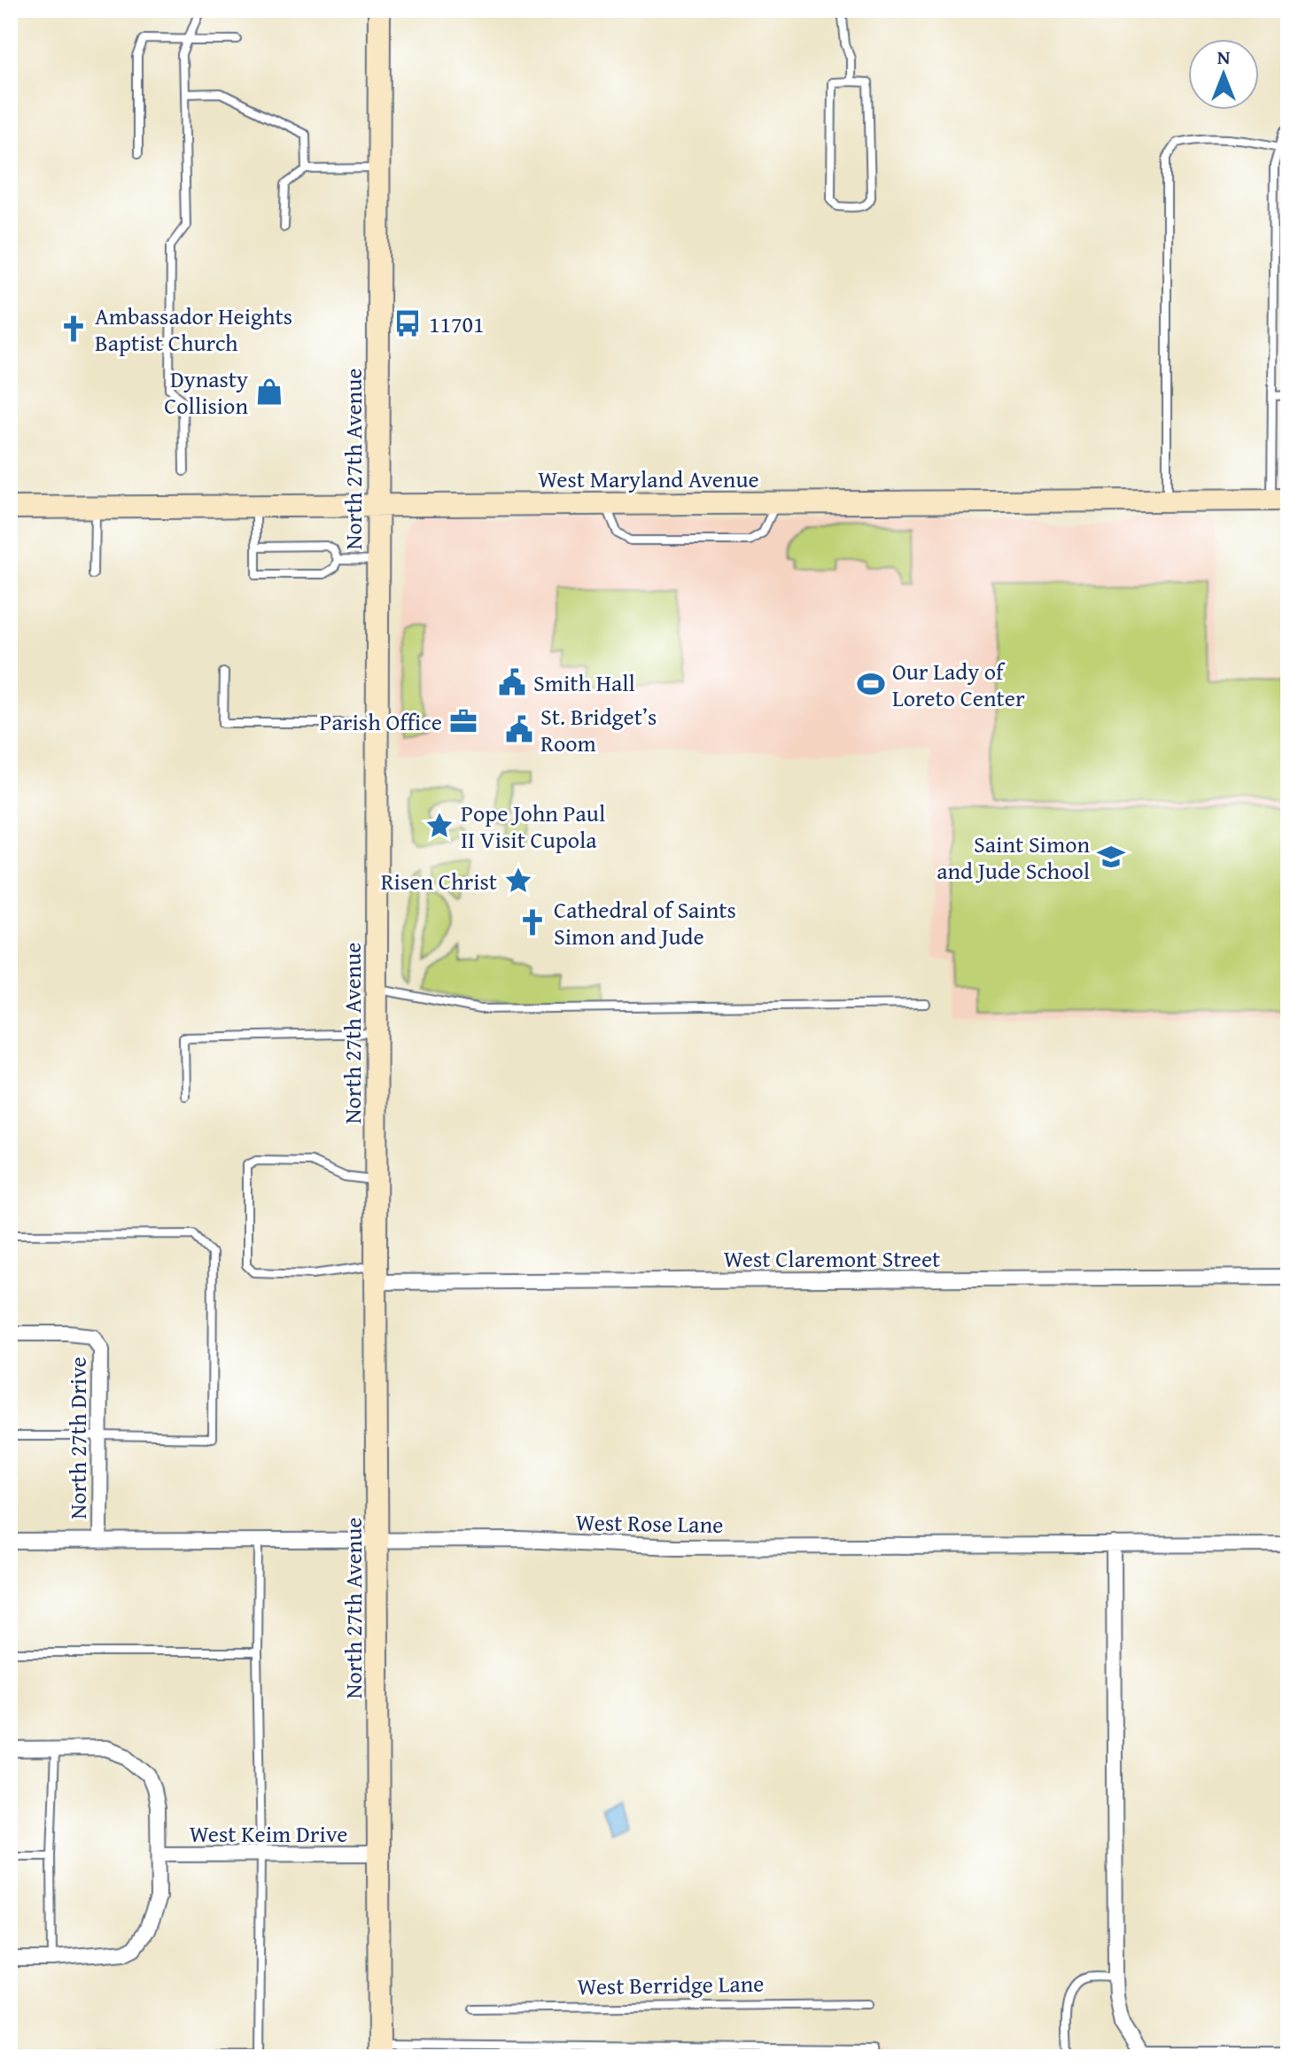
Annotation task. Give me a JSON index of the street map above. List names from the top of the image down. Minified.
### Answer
{"streets":{"main road":["North 27th Avenue","West Maryland Avenue"],"street":["West Claremont Street","North 27th Drive","West Rose Lane","West Keim Drive"],"lane":["West Berridge Lane"]},"crossings":[["North 27th Avenue","West Maryland Avenue"],["North 27th Avenue","West Claremont Street"],["North 27th Avenue","West Rose Lane"],["North 27th Avenue","West Keim Drive"],["North 27th Drive","West Rose Lane"]],"places":{"bus stop":["11701"],"church":["Ambassador Heights Baptist Church","Cathedral of Saints Simon and Jude"],"shop":["Dynasty Collision"],"public building":["Smith Hall","St. Bridget’s Room"],"sports":["Our Lady of Loreto Center"],"office":["Parish Office"],"place":["Pope John Paul II Visit Cupola","Risen Christ"],"school or university":["Saint Simon and Jude School"]},"north":"top"}
